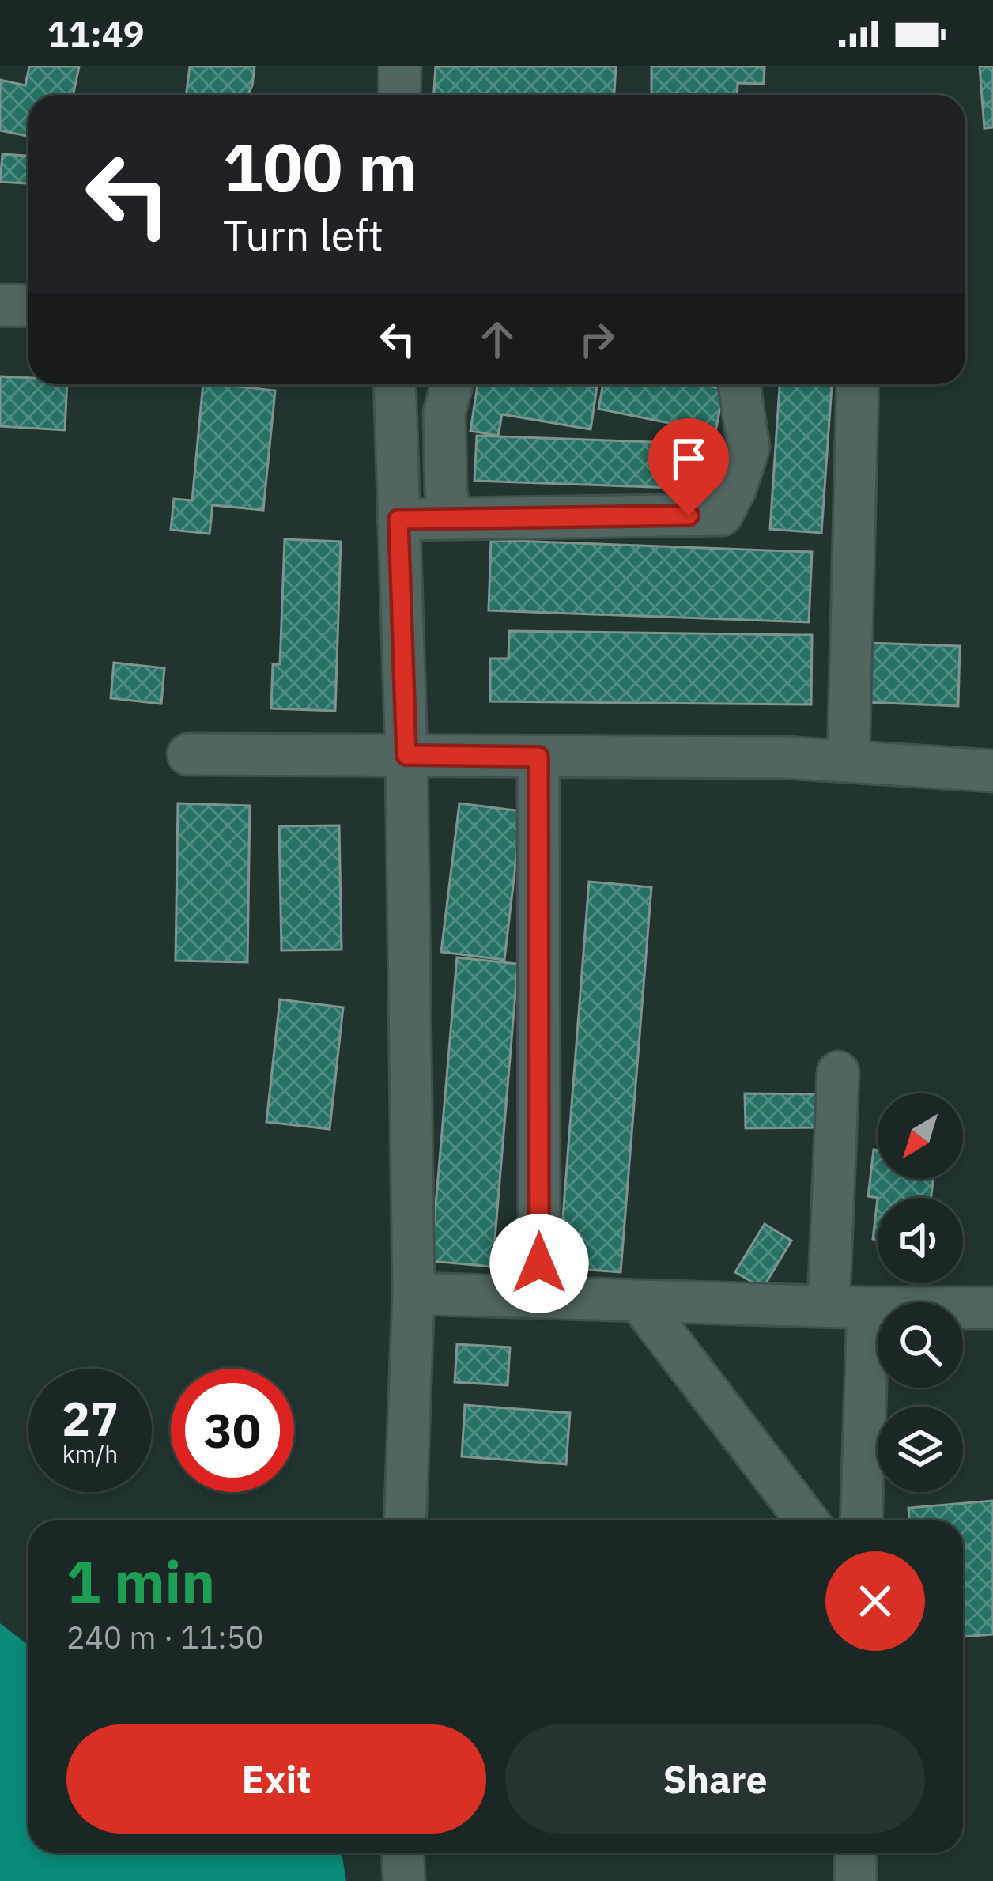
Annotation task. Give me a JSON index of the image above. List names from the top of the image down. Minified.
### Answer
{"north":"bottom left","page":{"status":"11:49","turn":["100 m","Turn left"],"speed":"27 km/h","limit":"30","heading":["1 min","240 m · 11:50"],"buttons":["Exit","Share"]}}
